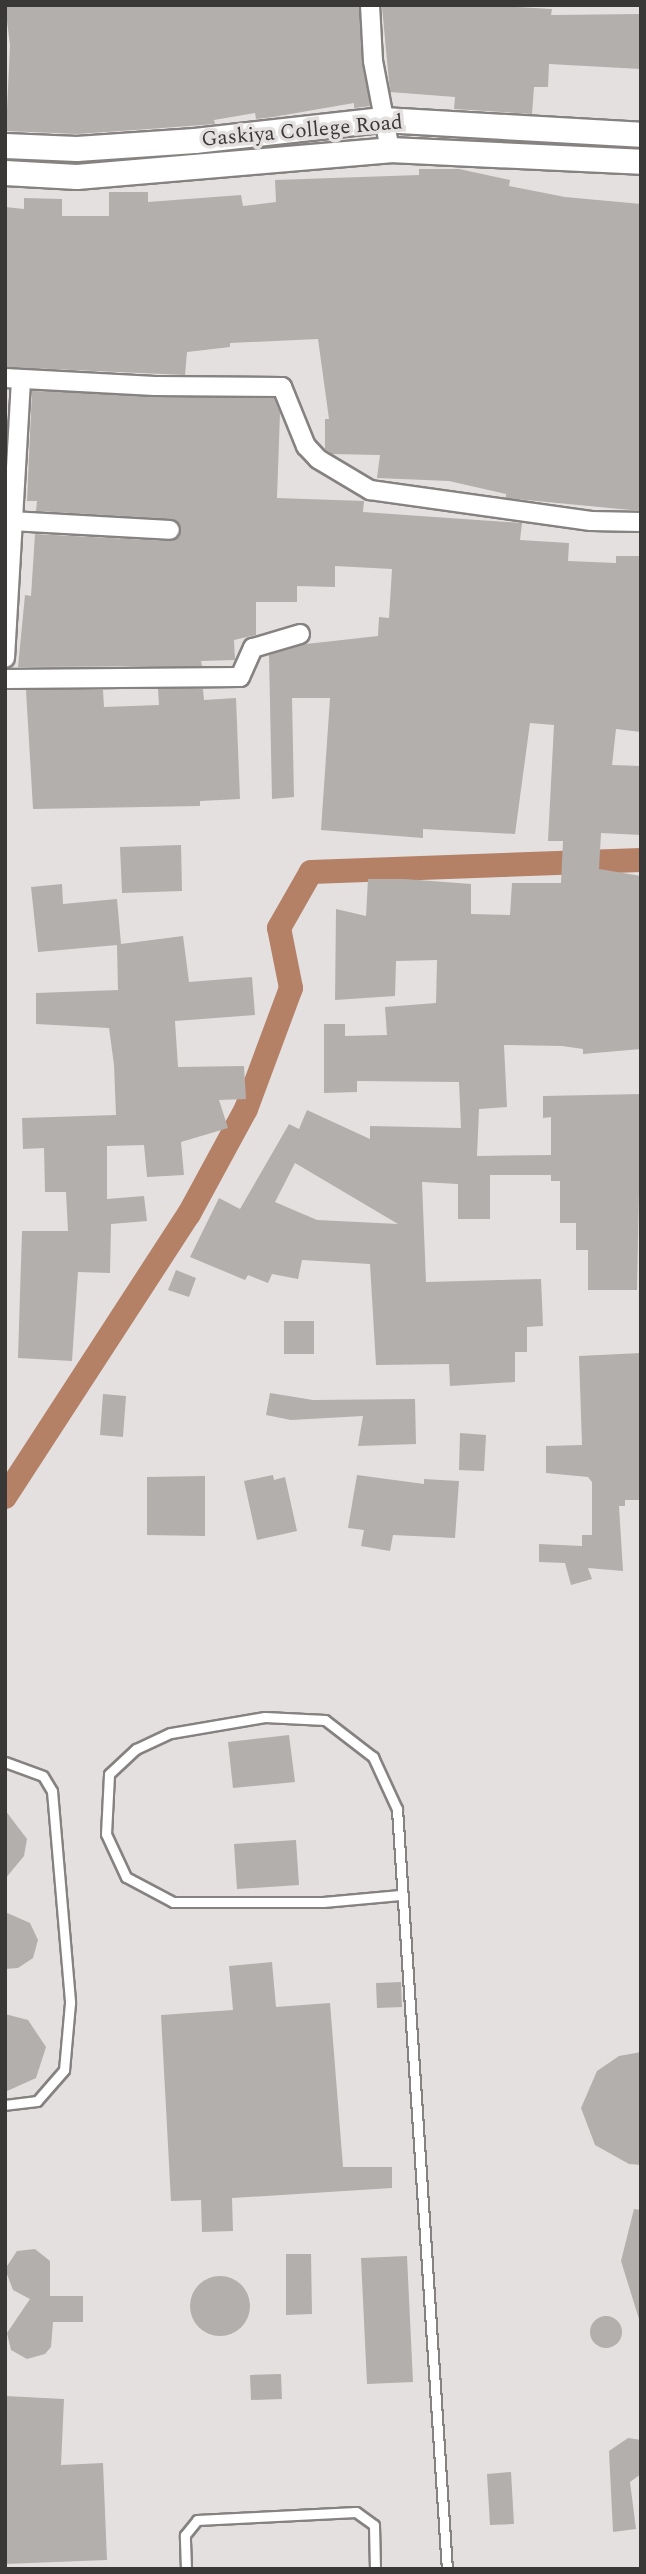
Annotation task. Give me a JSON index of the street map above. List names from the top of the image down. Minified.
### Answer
{"streets":{"main road":["Gaskiya College Road"]}}
